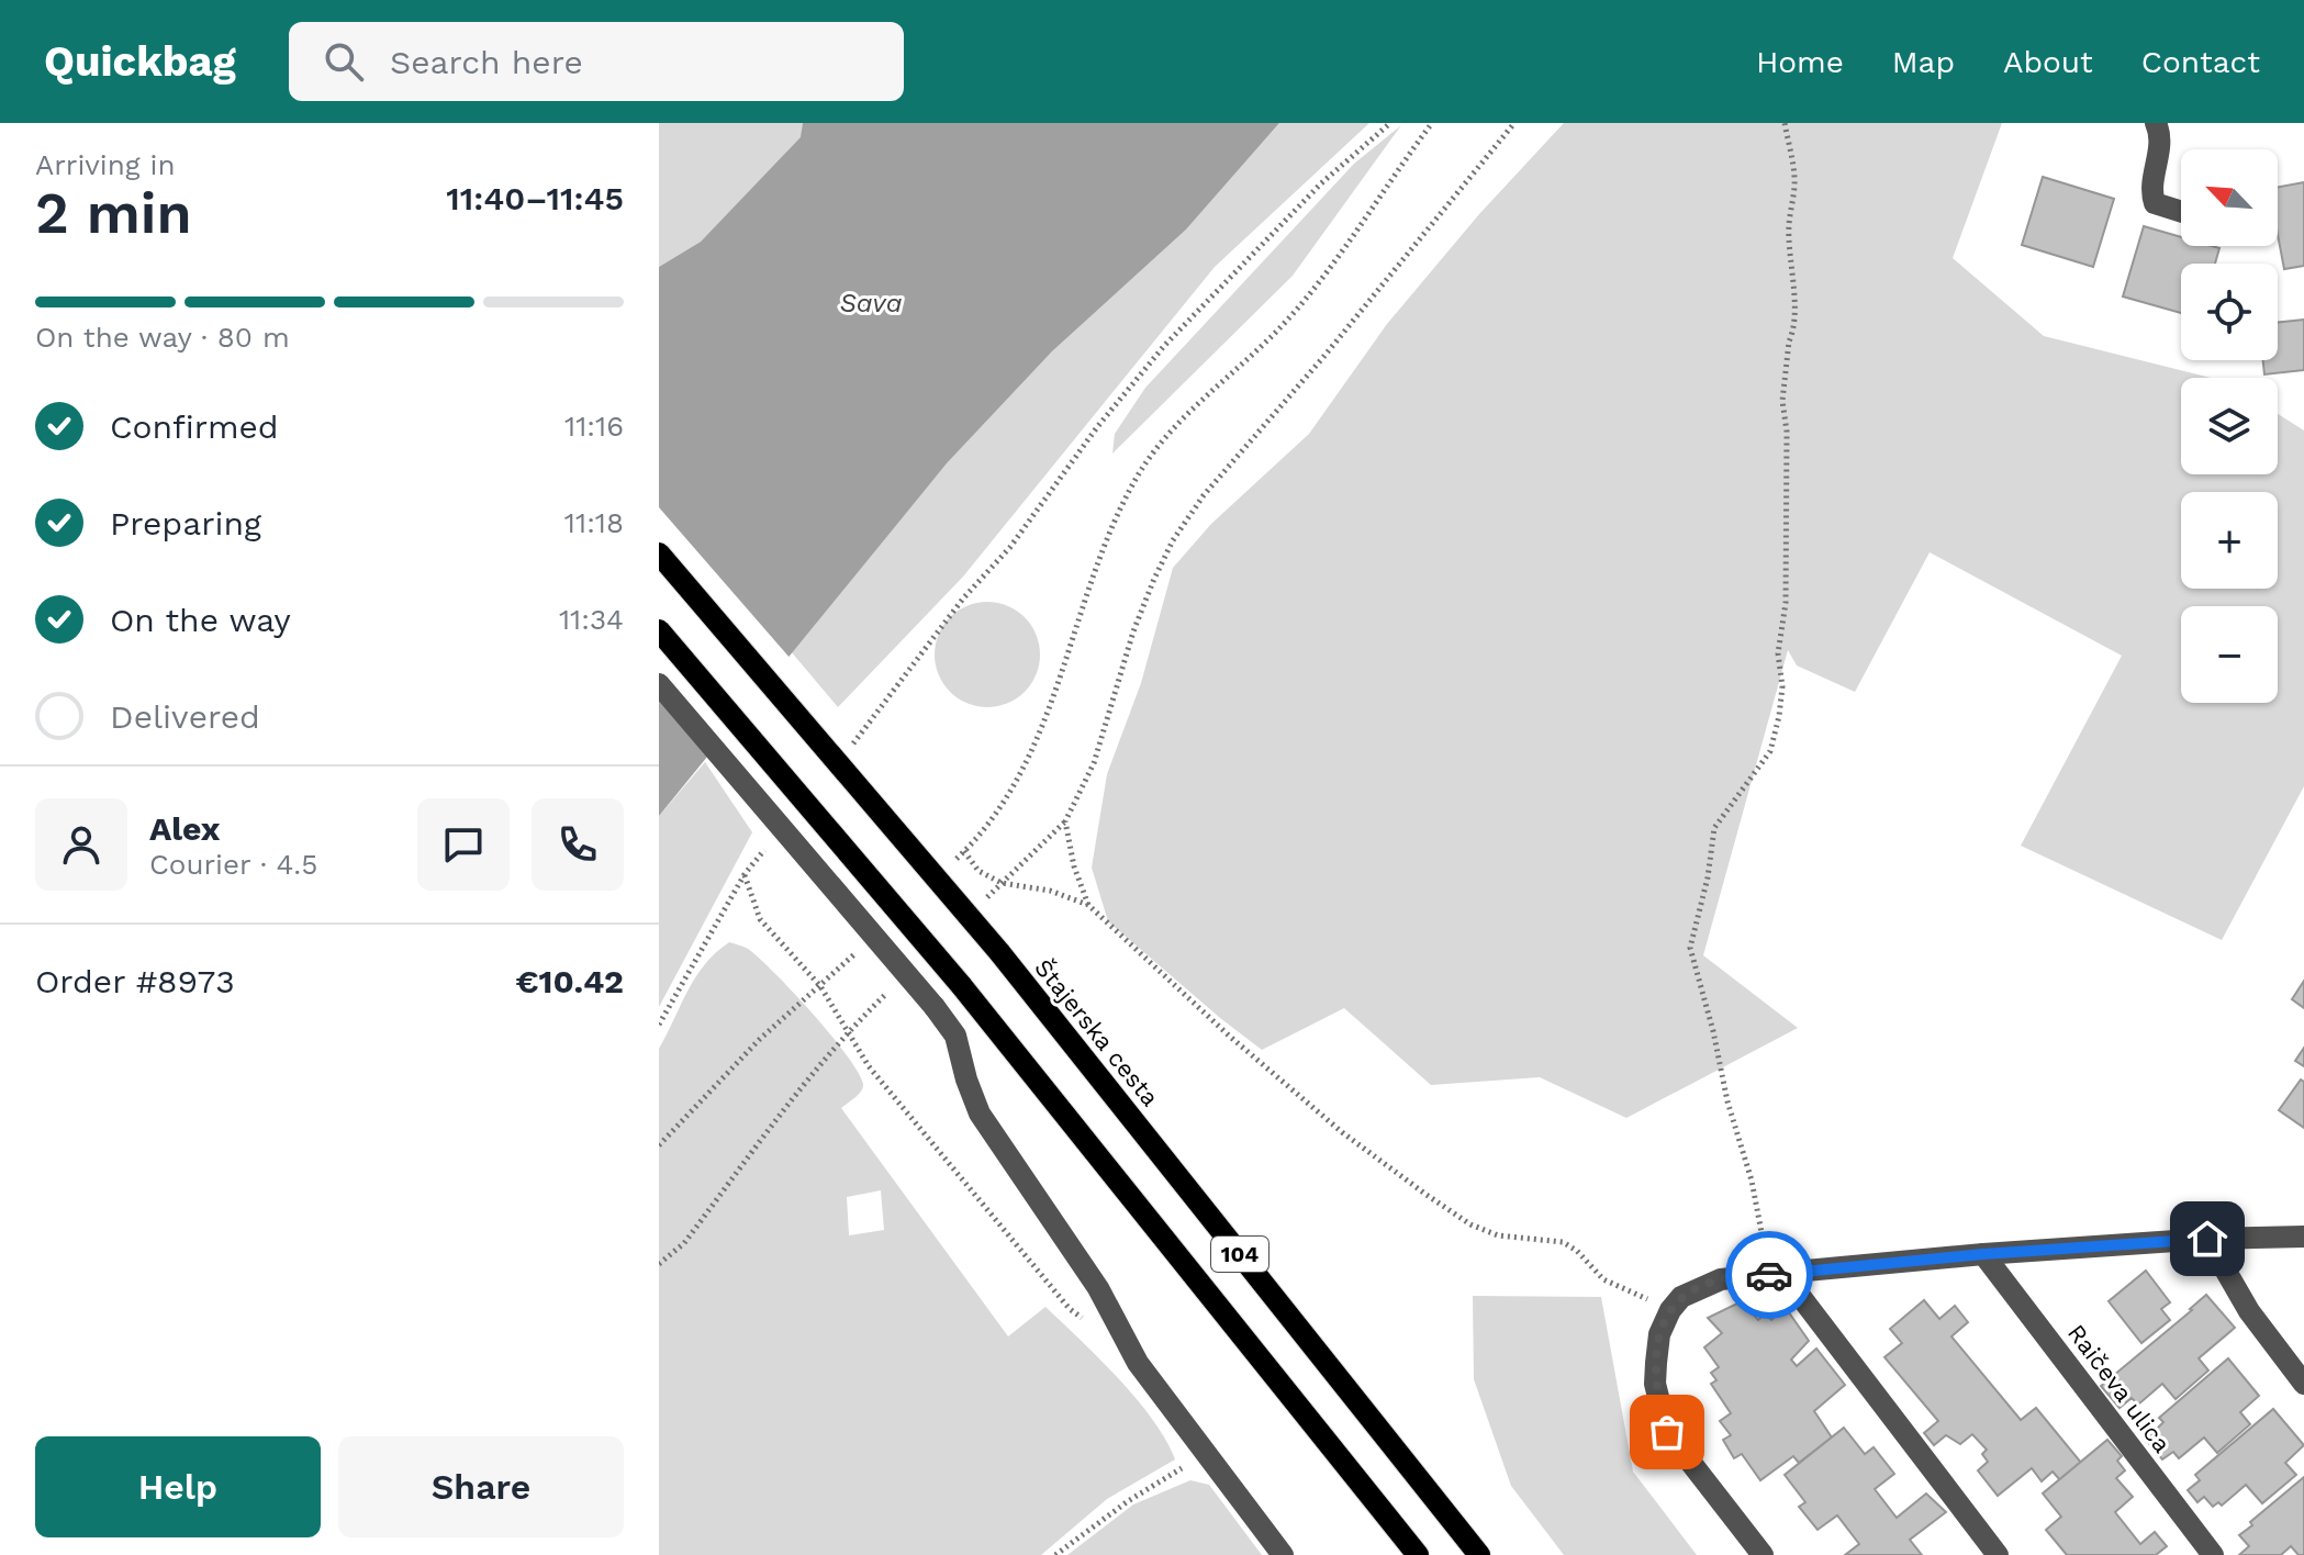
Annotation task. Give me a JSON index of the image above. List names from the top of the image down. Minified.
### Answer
{"streets":{"main road":["Štajerska cesta","104"],"street":["Raičeva ulica"]},"water":["Sava"],"north":"top left","page":{"header":"Quickbag","search":"Search here","nav":["Home","Map","About","Contact"],"heading":["2 min","Arriving in","11:40–11:45"],"panel":["Alex","Courier · 4.5","Order #8973","€10.42"],"map_buttons":["+","−"],"bar":"On the way · 80 m","list":[["Confirmed","11:16"],["Preparing","11:18"],["On the way","11:34"],"Delivered"],"buttons":["Help","Share"]}}
